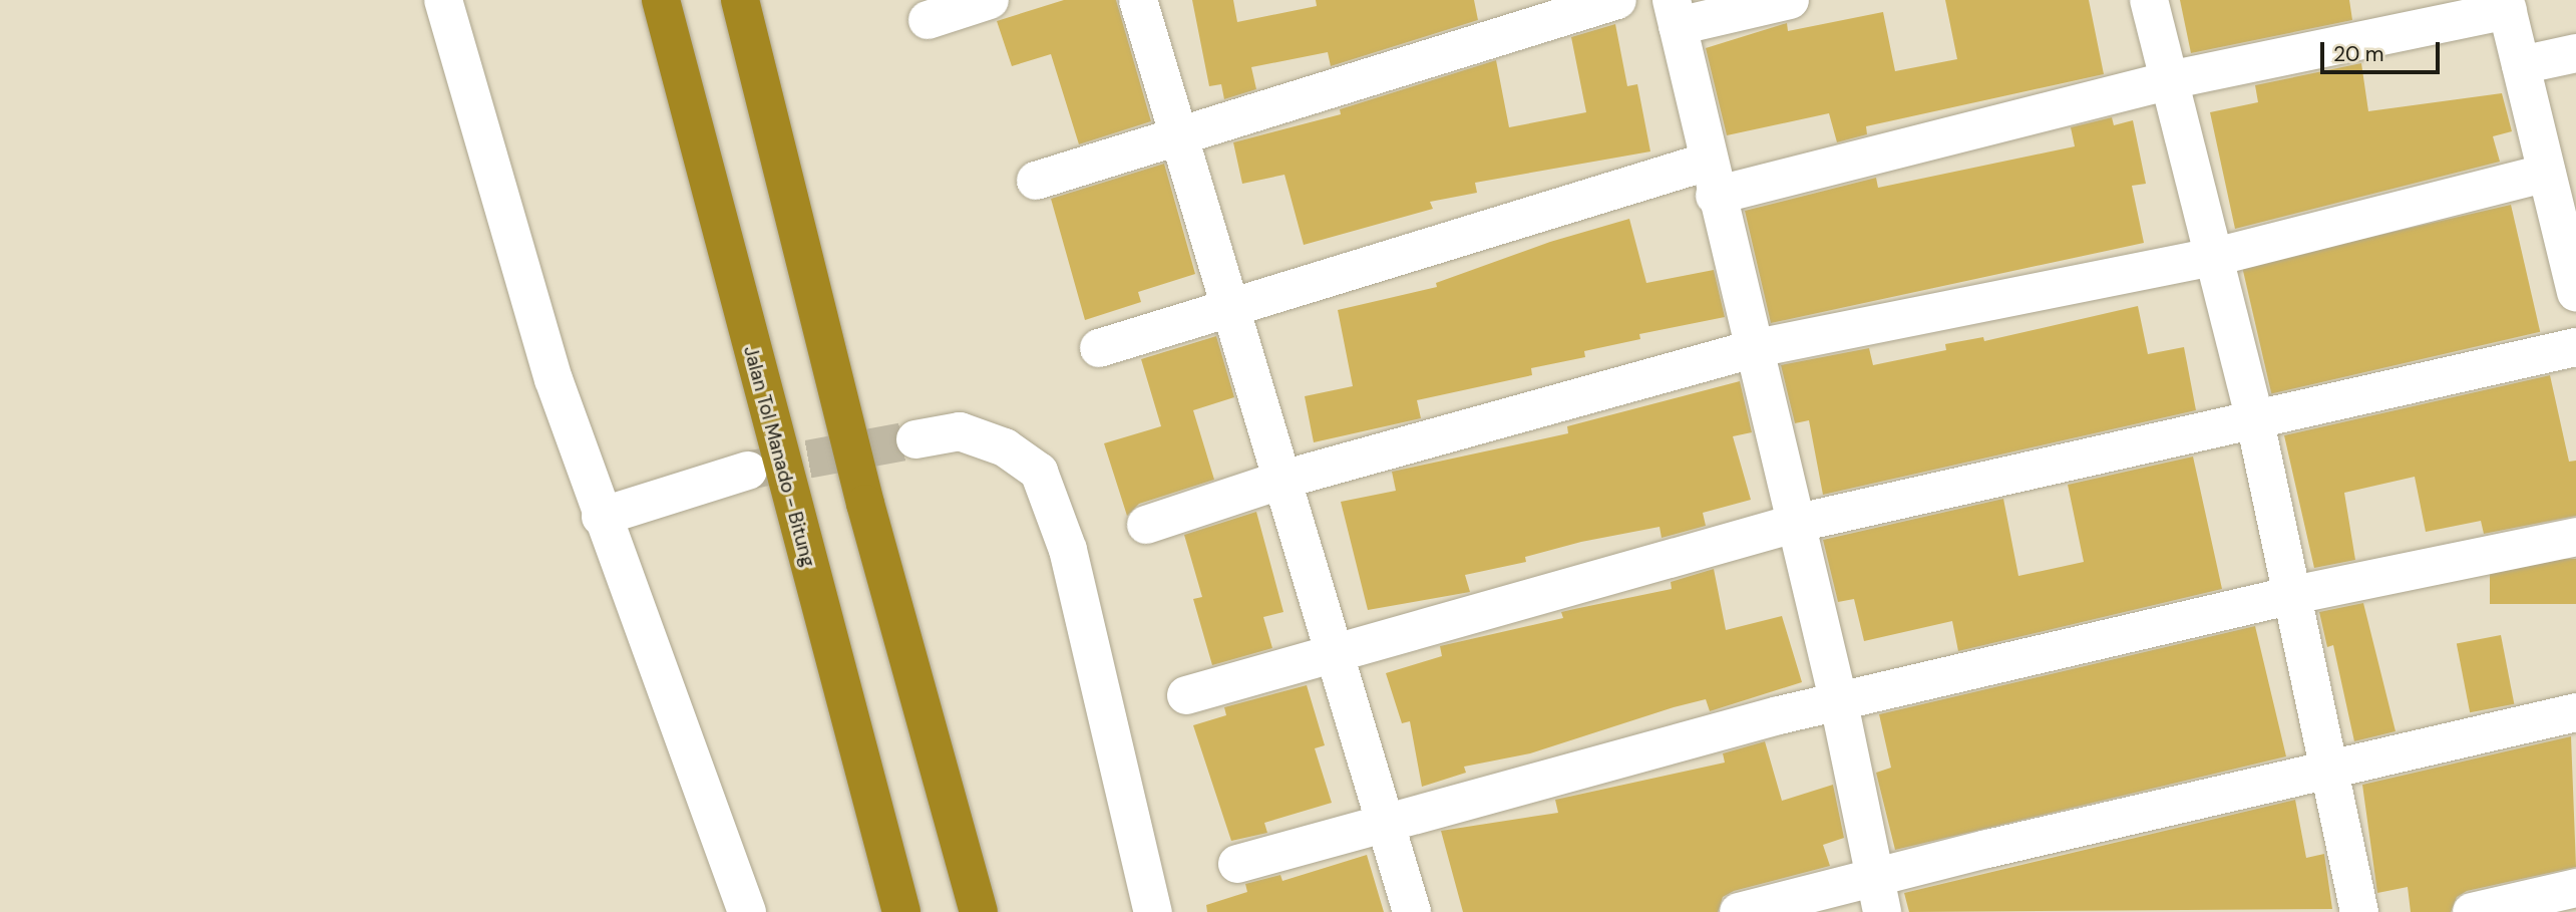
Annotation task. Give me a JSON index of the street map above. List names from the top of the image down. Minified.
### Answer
{"streets":{"highway":["Jalan Tol Manado - Bitung"]},"scale_bar":"20 m"}
